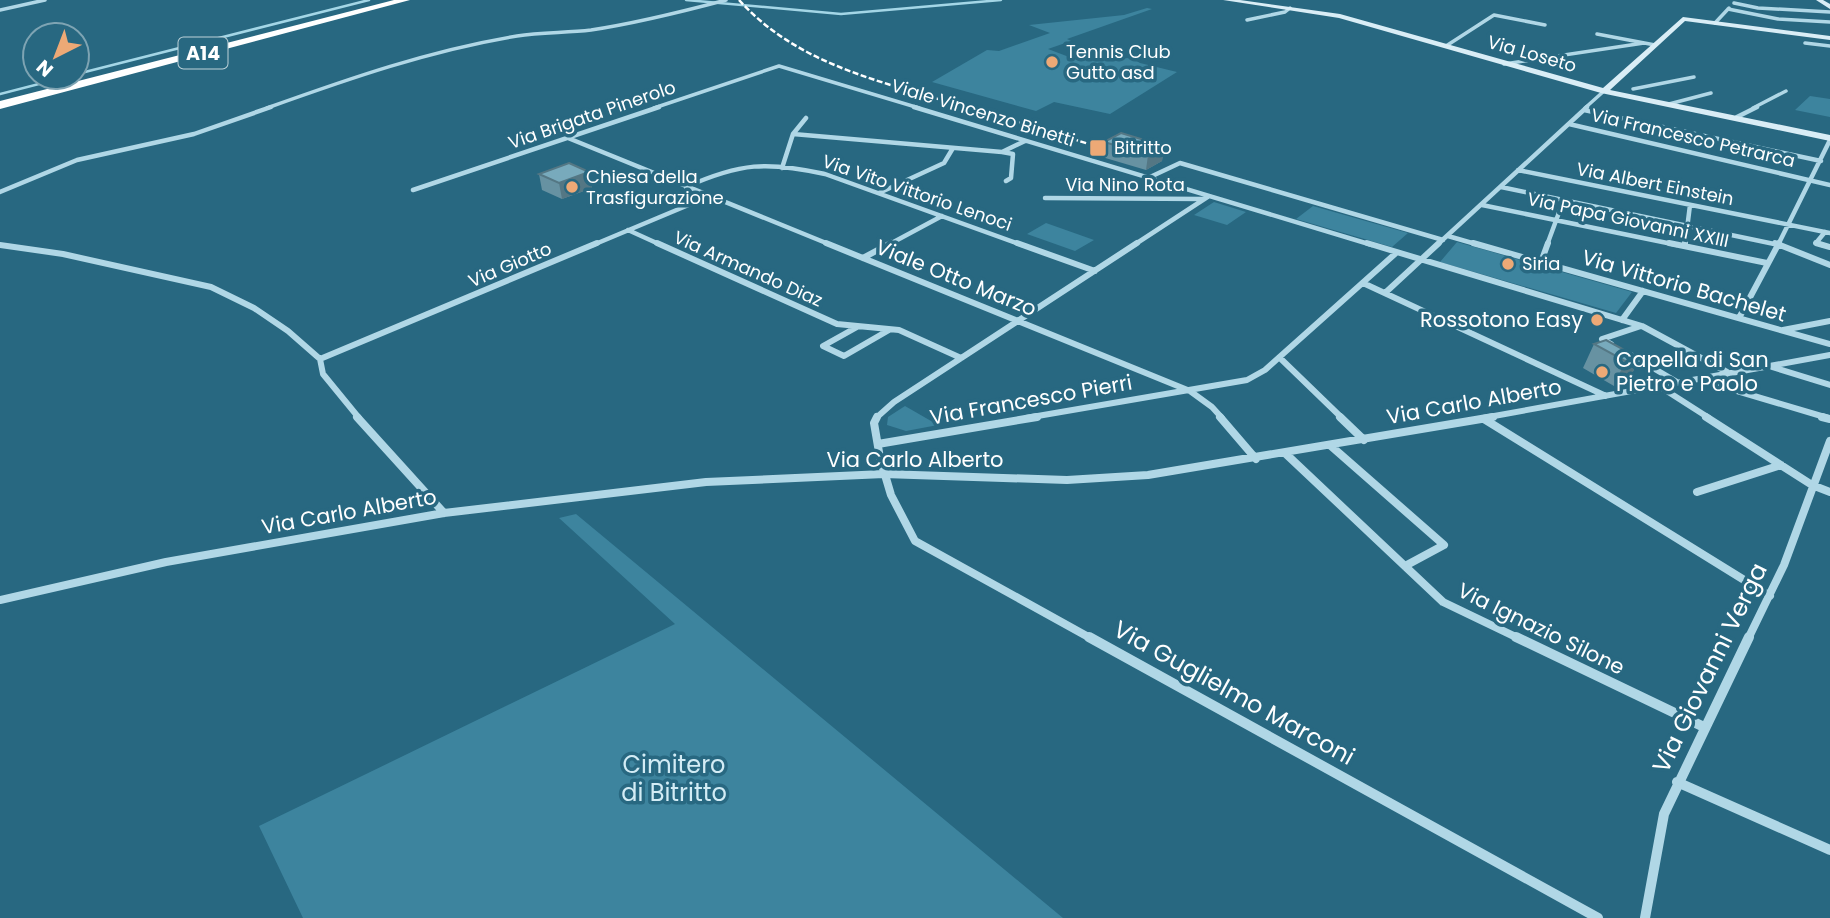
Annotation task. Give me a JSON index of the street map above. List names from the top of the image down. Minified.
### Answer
{"streets":{"highway":["A14"],"main road":["Via Loseto"],"street":["Viale Vincenzo Binetti","Via Brigata Pinerolo","Via Francesco Petrarca","Via Albert Einstein","Via Nino Rota","Via Vito Vittorio Lenoci","Via Papa Giovanni XXIII","Via Giotto","Via Armando Diaz","Viale Otto Marzo","Via Vittorio Bachelet","Via Francesco Pierri","Via Carlo Alberto","Via Ignazio Silone","Via Giovanni Verga","Via Guglielmo Marconi"]},"crossings":[["Viale Vincenzo Binetti","Via Brigata Pinerolo"],["Viale Vincenzo Binetti","Via Nino Rota"],["Viale Vincenzo Binetti","Via Vittorio Bachelet"],["Viale Vincenzo Binetti","Via Francesco Pierri"],["Viale Vincenzo Binetti","Via Carlo Alberto"],["Via Brigata Pinerolo","Viale Otto Marzo"],["Via Vito Vittorio Lenoci","Viale Otto Marzo"],["Via Giotto","Via Armando Diaz"],["Via Giotto","Viale Otto Marzo"],["Via Armando Diaz","Via Guglielmo Marconi"],["Viale Otto Marzo","Via Francesco Pierri"],["Viale Otto Marzo","Via Carlo Alberto"],["Via Francesco Pierri","Via Guglielmo Marconi"],["Via Carlo Alberto","Via Ignazio Silone"],["Via Carlo Alberto","Via Guglielmo Marconi"],["Via Ignazio Silone","Via Giovanni Verga"]],"parks":["Cimitero di Bitritto"],"places":{"other":["Tennis Club Gutto asd","Chiesa della Trasfigurazione","Siria","Rossotono Easy","Capella di San Pietro e Paolo"],"transit":["Bitritto"]},"north":"bottom left"}
